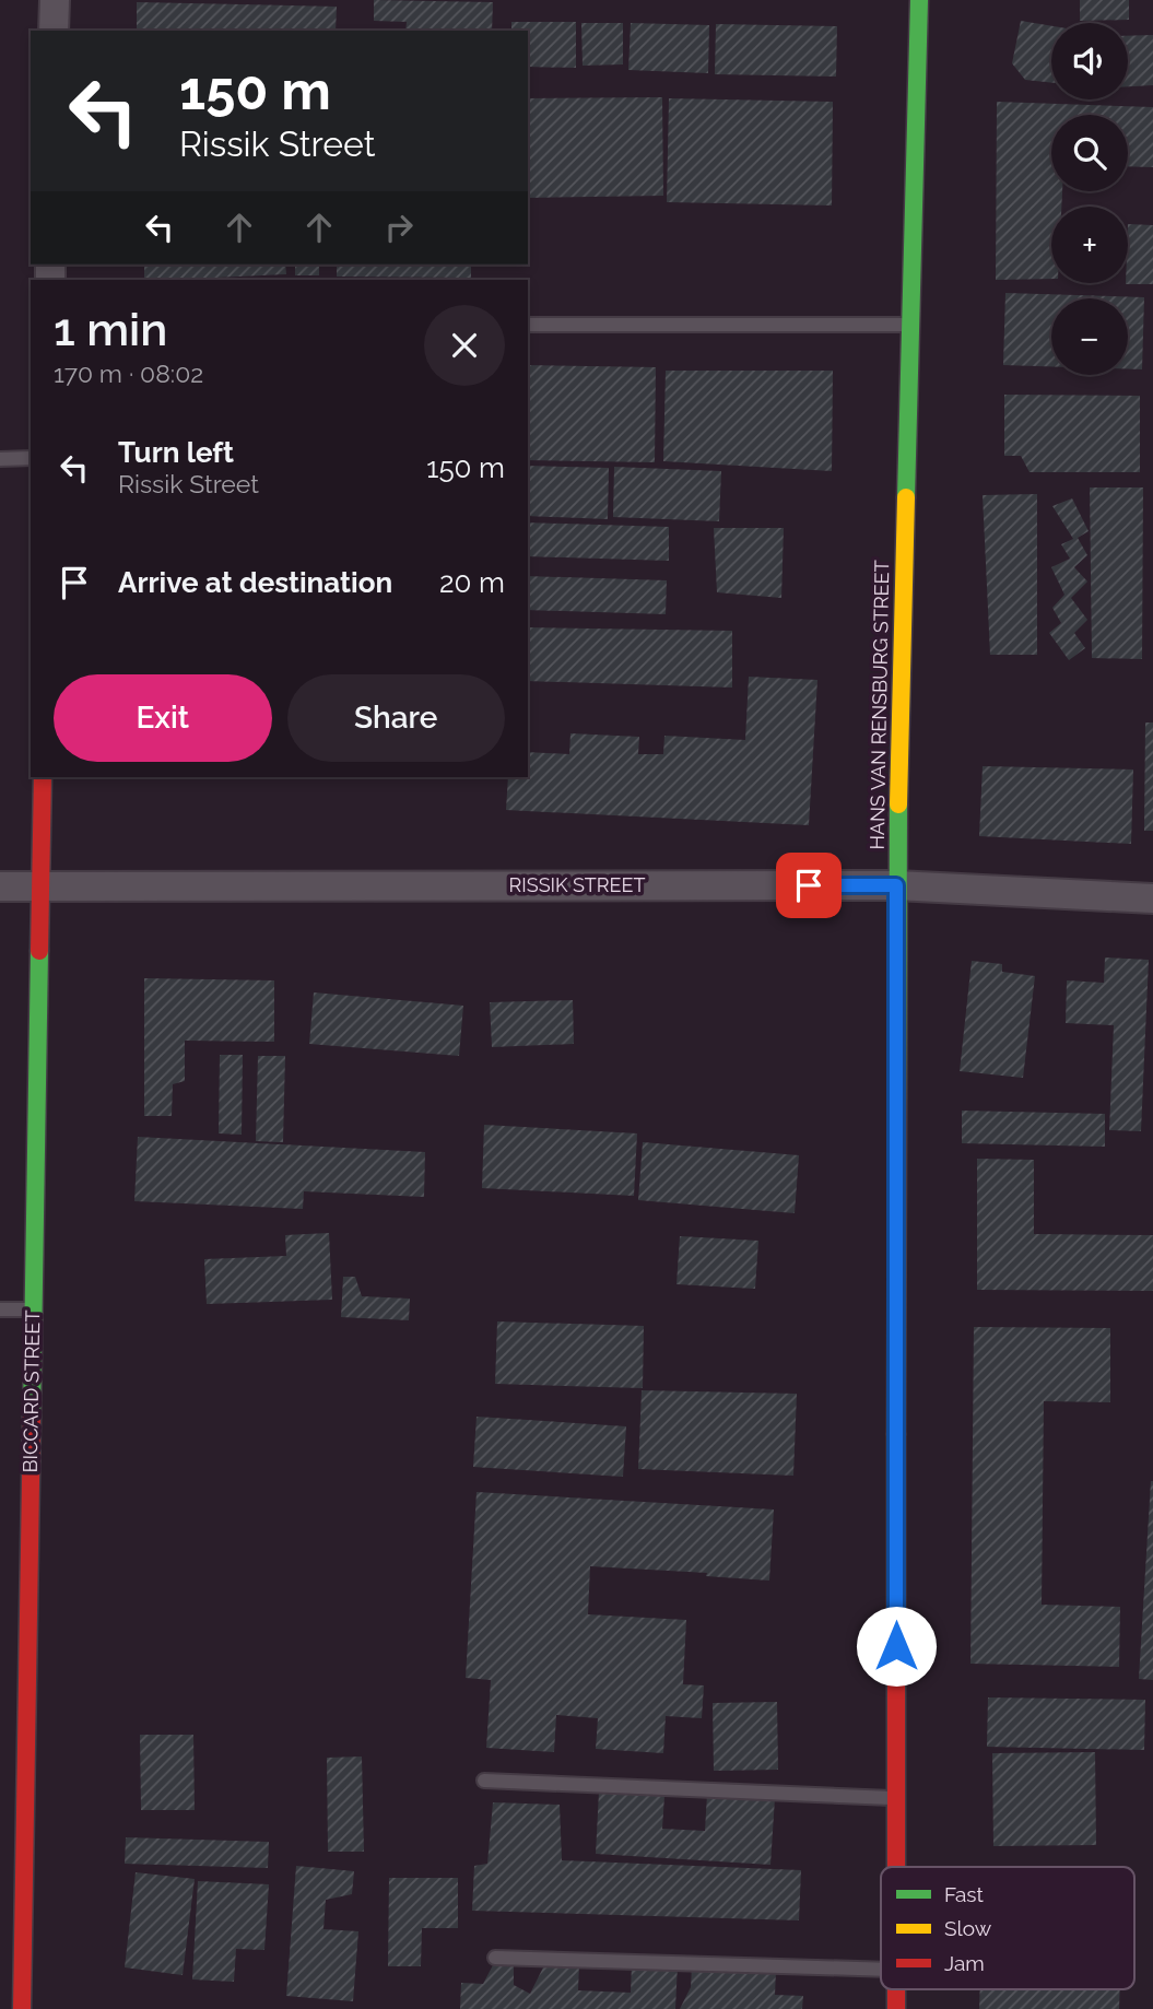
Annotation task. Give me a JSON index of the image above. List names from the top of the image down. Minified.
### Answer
{"streets":{"street":["HANS VAN RENSBURG STREET","RISSIK STREET","BICCARD STREET"]},"crossings":[["HANS VAN RENSBURG STREET","RISSIK STREET"],["RISSIK STREET","BICCARD STREET"]],"legend":["Fast","Slow","Jam"],"page":{"map_buttons":["+","−"],"turn":["150 m","Rissik Street"],"heading":["1 min","170 m · 08:02"],"list":[{"name":"Turn left","note":"Rissik Street","value":"150 m"},{"name":"Arrive at destination","value":"20 m"}],"buttons":["Exit","Share"]}}
